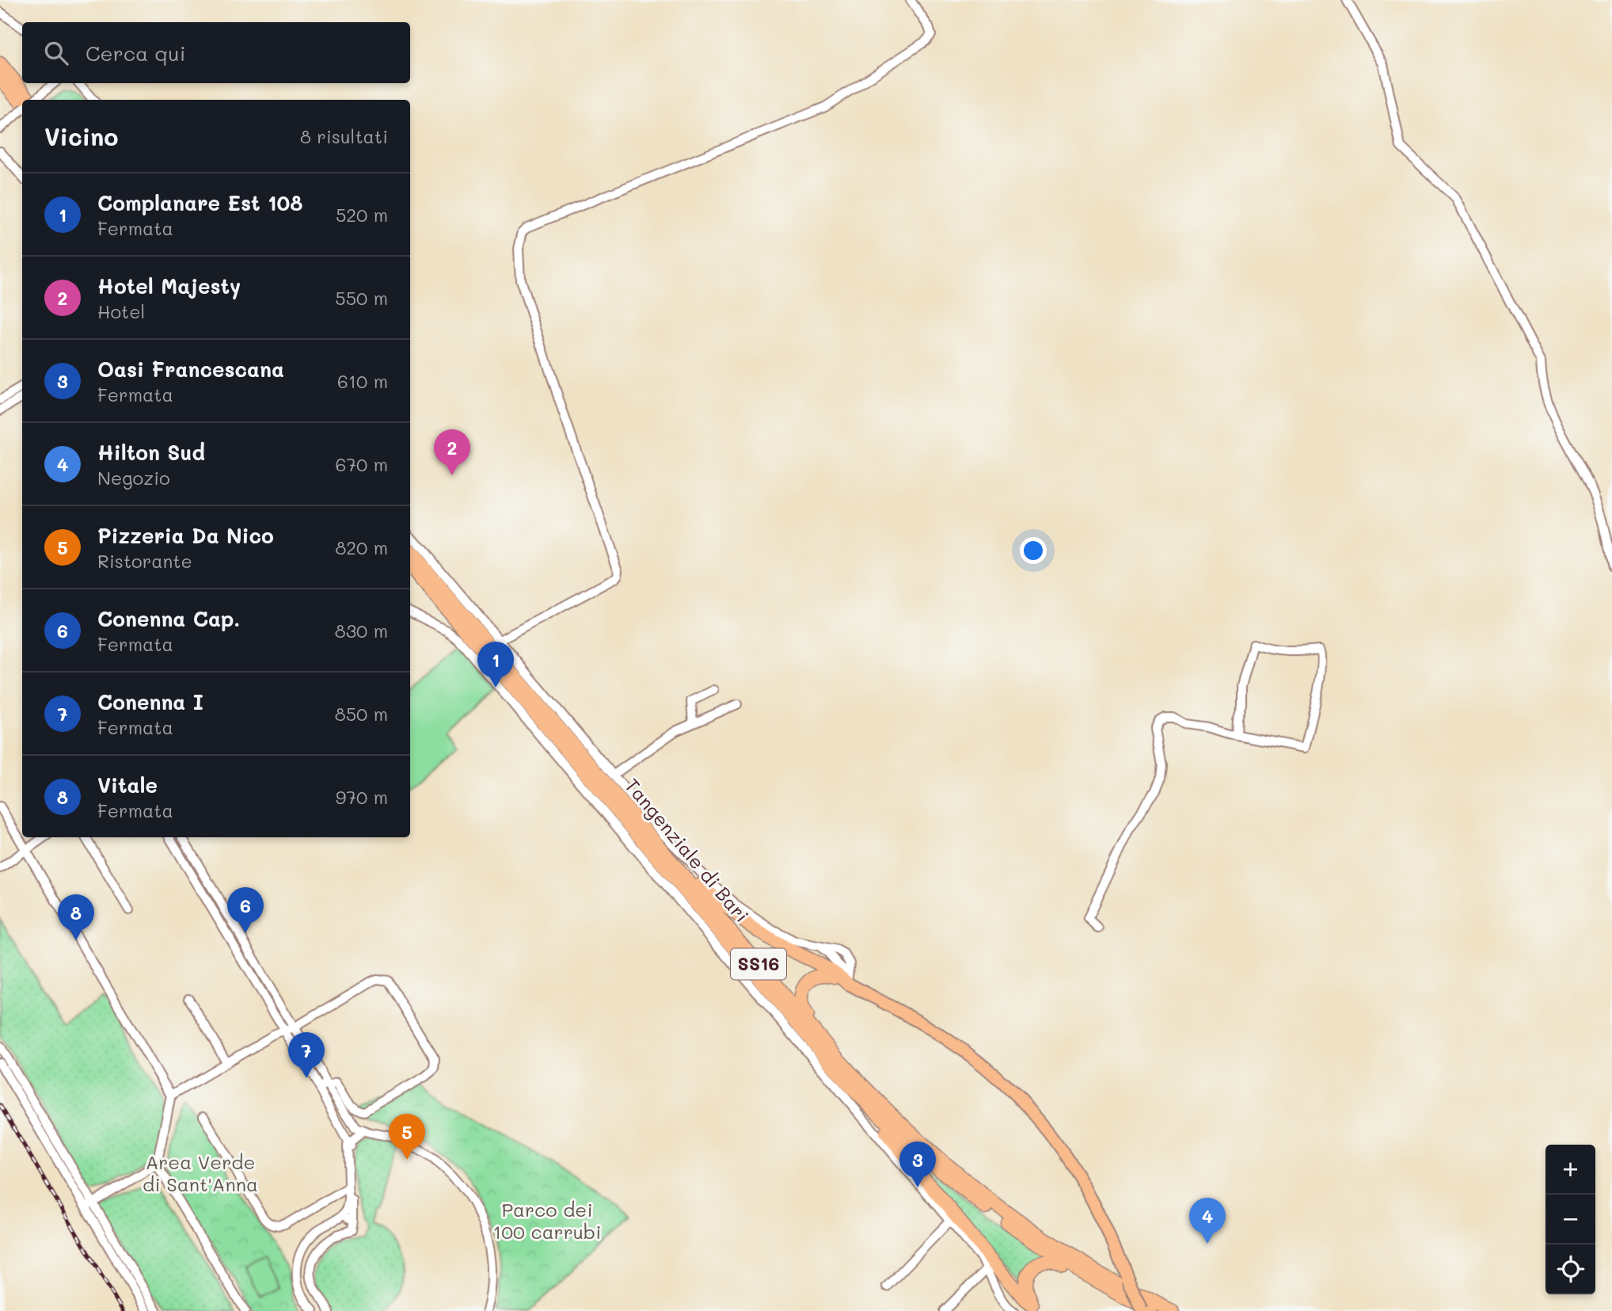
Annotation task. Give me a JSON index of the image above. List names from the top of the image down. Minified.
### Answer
{"streets":{"highway":["Tangenziale di Bari","SS16"]},"crossings":[["Tangenziale di Bari","SS16"]],"parks":["Area Verde di Sant'Anna","Parco dei 100 carrubi"],"page":{"search":"Cerca qui","heading":["Vicino","8 risultati"],"list":[{"mark":"1","name":"Complanare Est 108","note":"Fermata","value":"520 m"},{"mark":"2","name":"Hotel Majesty","note":"Hotel","value":"550 m"},{"mark":"3","name":"Oasi Francescana","note":"Fermata","value":"610 m"},{"mark":"4","name":"Hilton Sud","note":"Negozio","value":"670 m"},{"mark":"5","name":"Pizzeria Da Nico","note":"Ristorante","value":"820 m"},{"mark":"6","name":"Conenna Cap.","note":"Fermata","value":"830 m"},{"mark":"7","name":"Conenna I","note":"Fermata","value":"850 m"},{"mark":"8","name":"Vitale","note":"Fermata","value":"970 m"}],"pins":["2","1","6","8","7","5","3","4"],"map_buttons":["+","−"]}}
